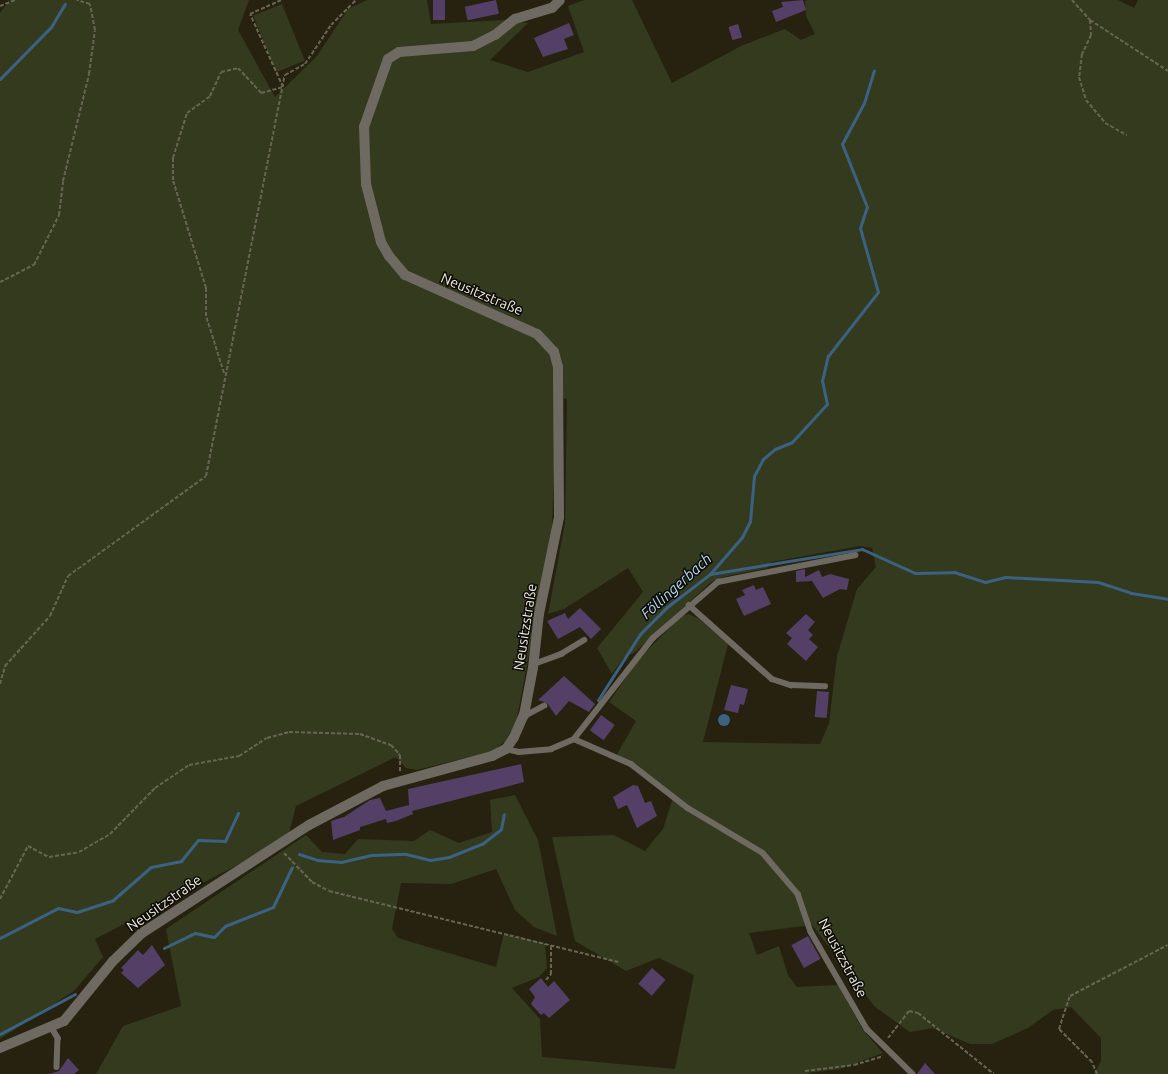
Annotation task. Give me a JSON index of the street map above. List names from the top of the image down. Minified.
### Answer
{"streets":{"street":["Neusitzstraße"]},"water":["Föllingerbach"]}
